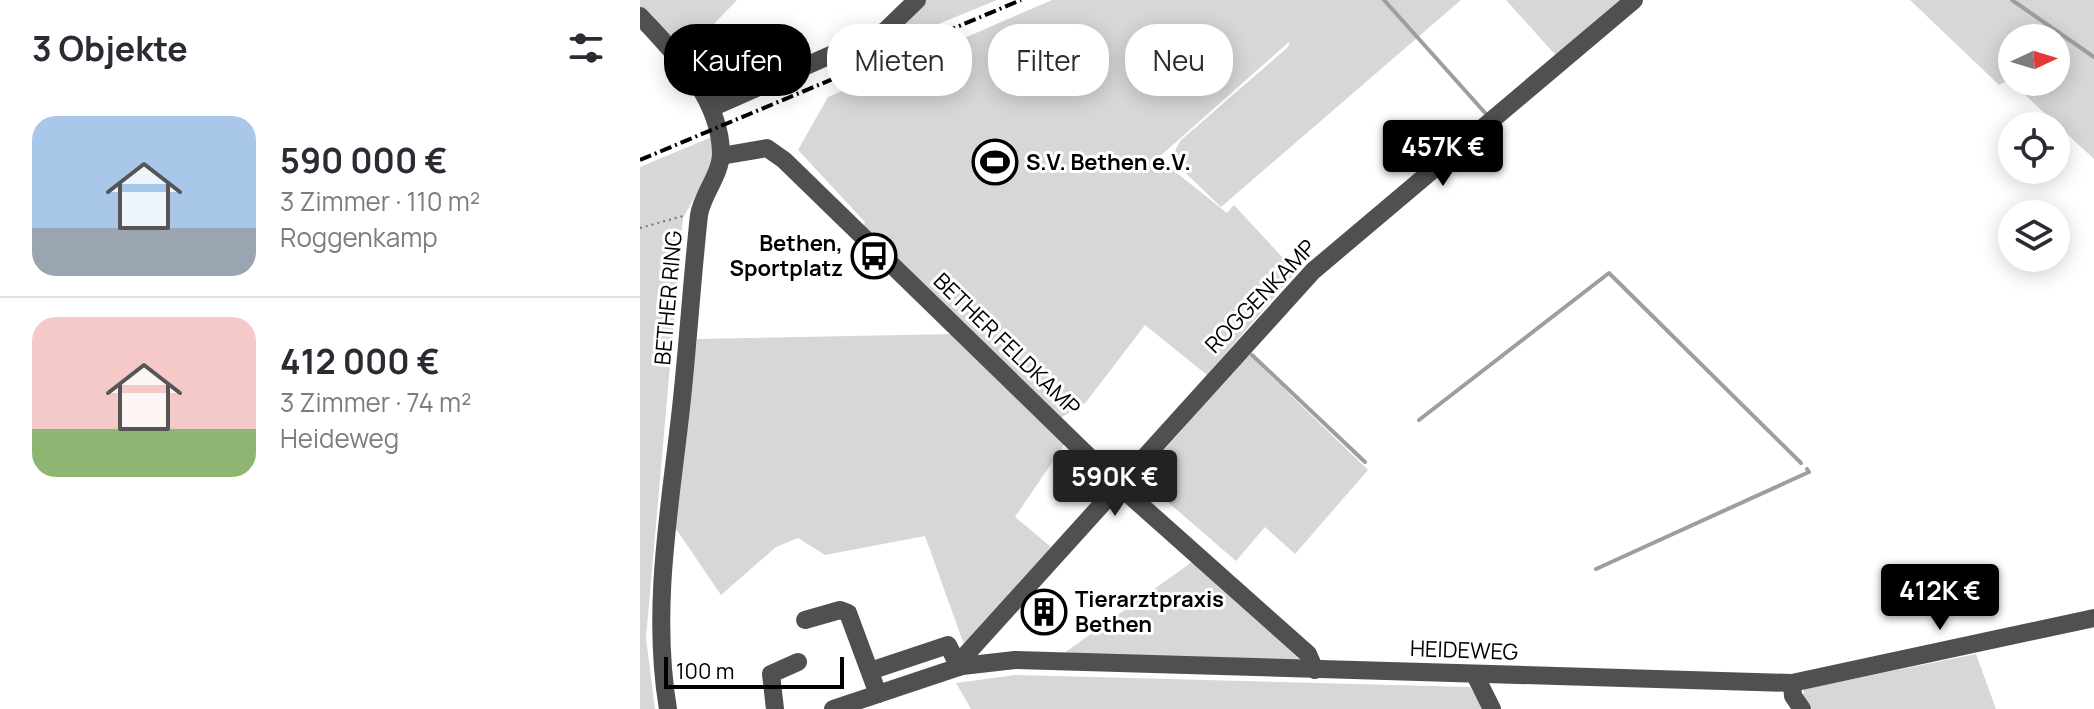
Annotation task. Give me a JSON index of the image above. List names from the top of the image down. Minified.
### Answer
{"streets":{"street":["ROGGENKAMP","BETHER RING","BETHER FELDKAMP","HEIDEWEG"]},"crossings":[["ROGGENKAMP","BETHER FELDKAMP"],["ROGGENKAMP","HEIDEWEG"],["BETHER RING","BETHER FELDKAMP"],["BETHER FELDKAMP","HEIDEWEG"]],"places":{"sports":["S.V. Bethen e.V."],"bus stop":["Bethen, Sportplatz"],"building":["Tierarztpraxis Bethen"]},"scale_bar":"100 m","north":"right","page":{"heading":"3 Objekte","chip":["Kaufen","Mieten","Filter","Neu"],"list":[{"name":"590 000 €","note":"3 Zimmer · 110 m² · Roggenkamp"},{"name":"412 000 €","note":"3 Zimmer · 74 m² · Heideweg"}],"price":["457K €","590K €","412K €"],"scale":"100 m"}}
